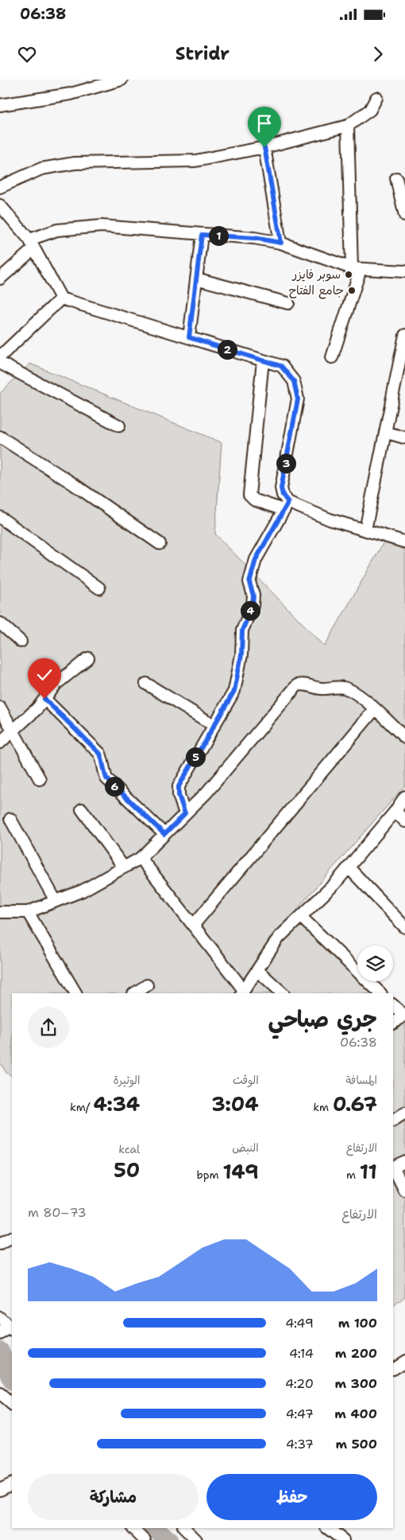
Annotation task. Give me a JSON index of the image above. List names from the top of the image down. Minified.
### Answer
{"places":["سوبر فايزر","جامع الفتاح"],"page":{"status":"06:38","header":"Stridr","pins":["1","2","3","4","5","6"],"heading":["جري صباحي","06:38"],"stats":[["المسافة","0.67 km"],["الوقت","3:04"],["الوتيرة","4:34 /km"],["الارتفاع","11 m"],["النبض","149 bpm"],["kcal","50"]],"chart":["الارتفاع","73–80 m"],"list":[{"name":"100 m","note":"4:49"},{"name":"200 m","note":"4:14"},{"name":"300 m","note":"4:20"},{"name":"400 m","note":"4:47"},{"name":"500 m","note":"4:37"}],"buttons":["حفظ","مشاركة"]}}
